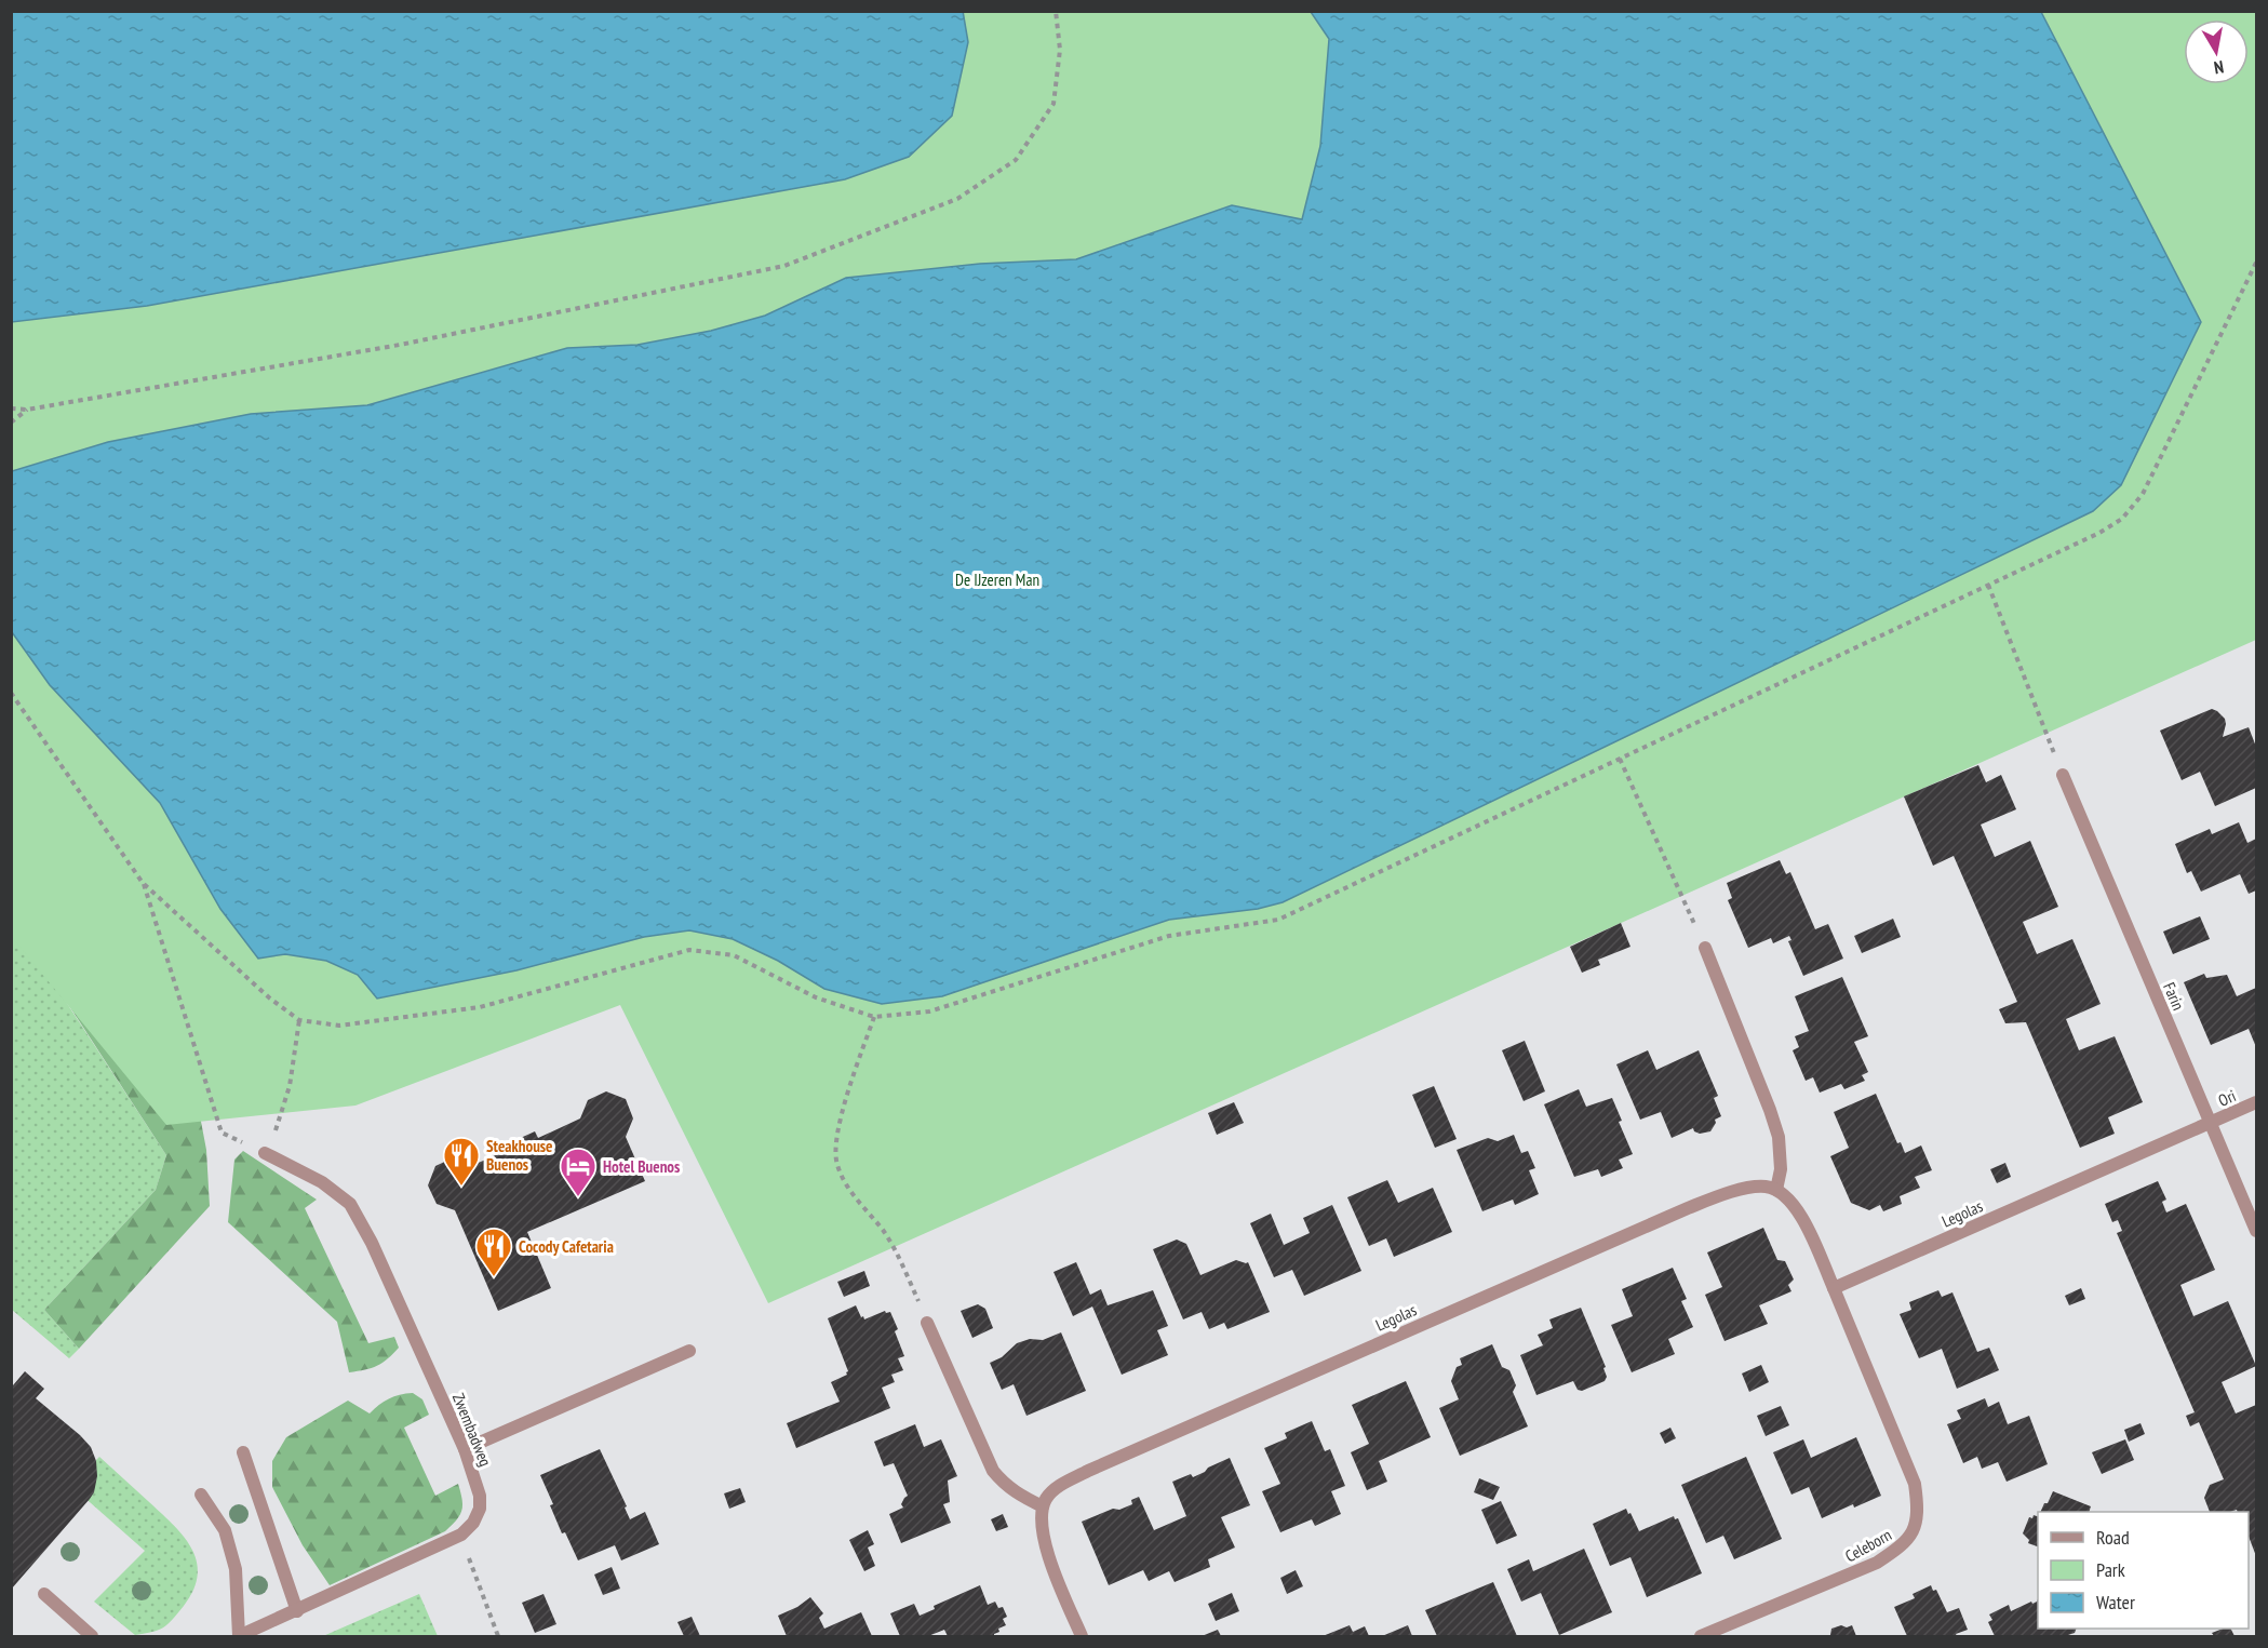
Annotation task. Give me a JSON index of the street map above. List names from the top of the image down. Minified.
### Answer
{"streets":{"street":["Farin","Ori","Legolas","Zwembadweg","Celeborn"]},"crossings":[["Farin","Ori"],["Farin","Legolas"],["Ori","Legolas"],["Legolas","Celeborn"]],"parks":["De IJzeren Man"],"places":{"restaurant":["Steakhouse Buenos","Cocody Cafetaria"],"hotel":["Hotel Buenos"]},"legend":["Road","Park","Water"],"north":"bottom"}
